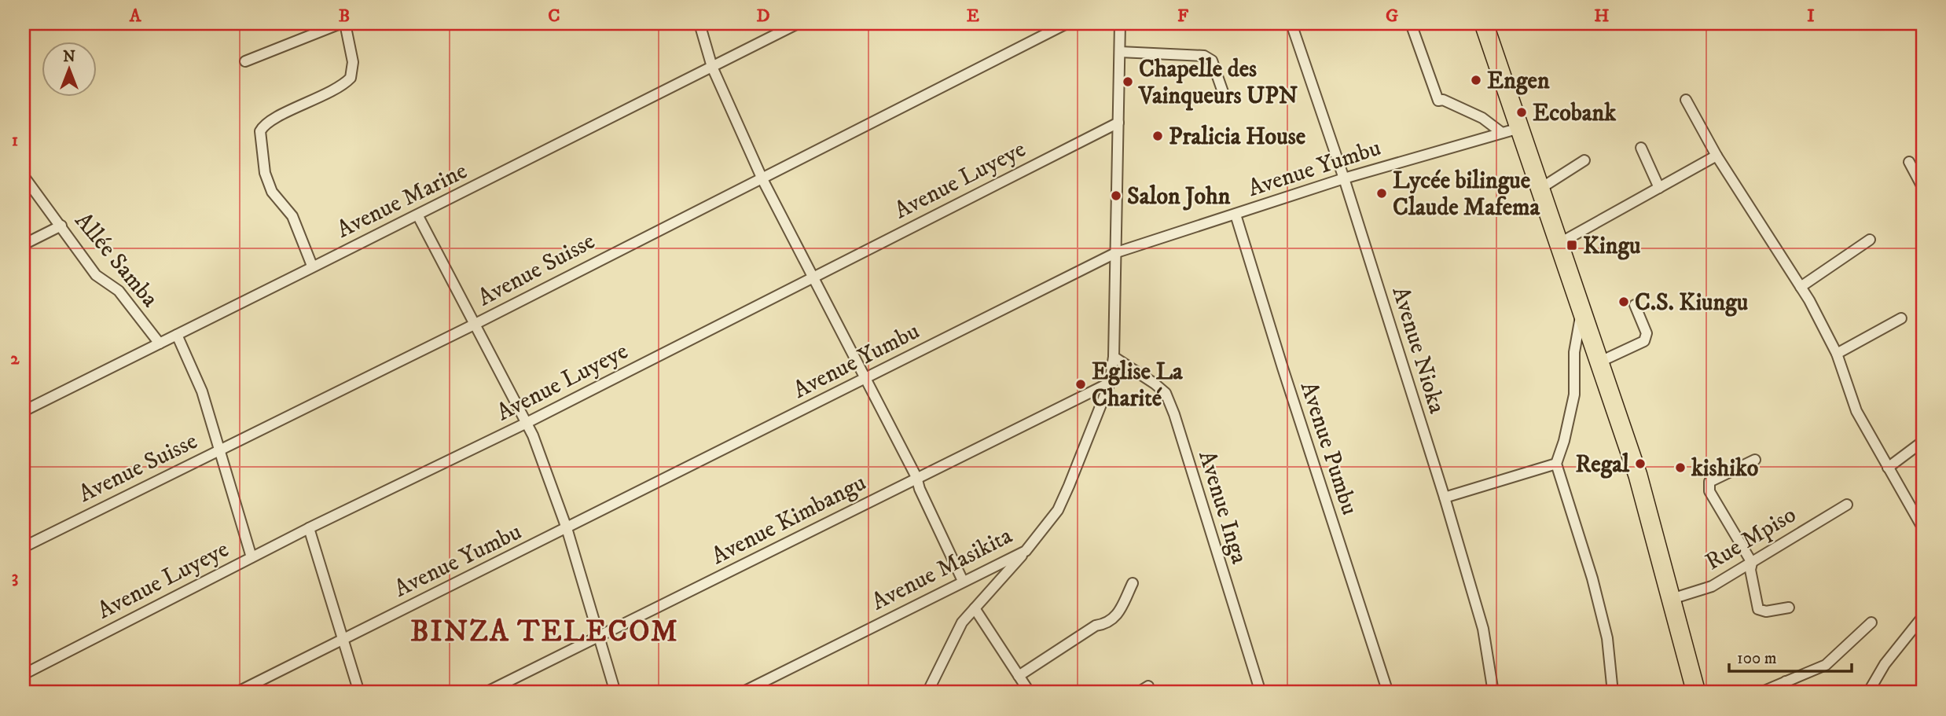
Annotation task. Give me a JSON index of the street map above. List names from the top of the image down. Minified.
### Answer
{"streets":{"street":["Avenue Yumbu","Avenue Luyeye","Avenue Marine","Allée Samba","Avenue Suisse","Avenue Nioka","Avenue Pumbu","Avenue Inga","Avenue Kimbangu","Rue Mpiso","Avenue Masikita"]},"crossings":[["Avenue Yumbu","Avenue Nioka"],["Avenue Yumbu","Avenue Pumbu"],["Avenue Yumbu","Avenue Masikita"],["Avenue Luyeye","Avenue Masikita"],["Avenue Marine","Allée Samba"],["Avenue Inga","Avenue Masikita"],["Avenue Kimbangu","Avenue Masikita"]],"districts":["BINZA TELECOM"],"places":{"other":["Engen","Chapelle des Vainqueurs UPN","Ecobank","Pralicia House","Lycée bilingue Claude Mafema","Salon John","C.S. Kiungu","Eglise La Charité","Regal","kishiko"],"transit":["Kingu"]},"scale_bar":"100 m","north":"top","grid":{"columns":["A","B","C","D","E","F","G","H","I"],"rows":["1","2","3"]}}
